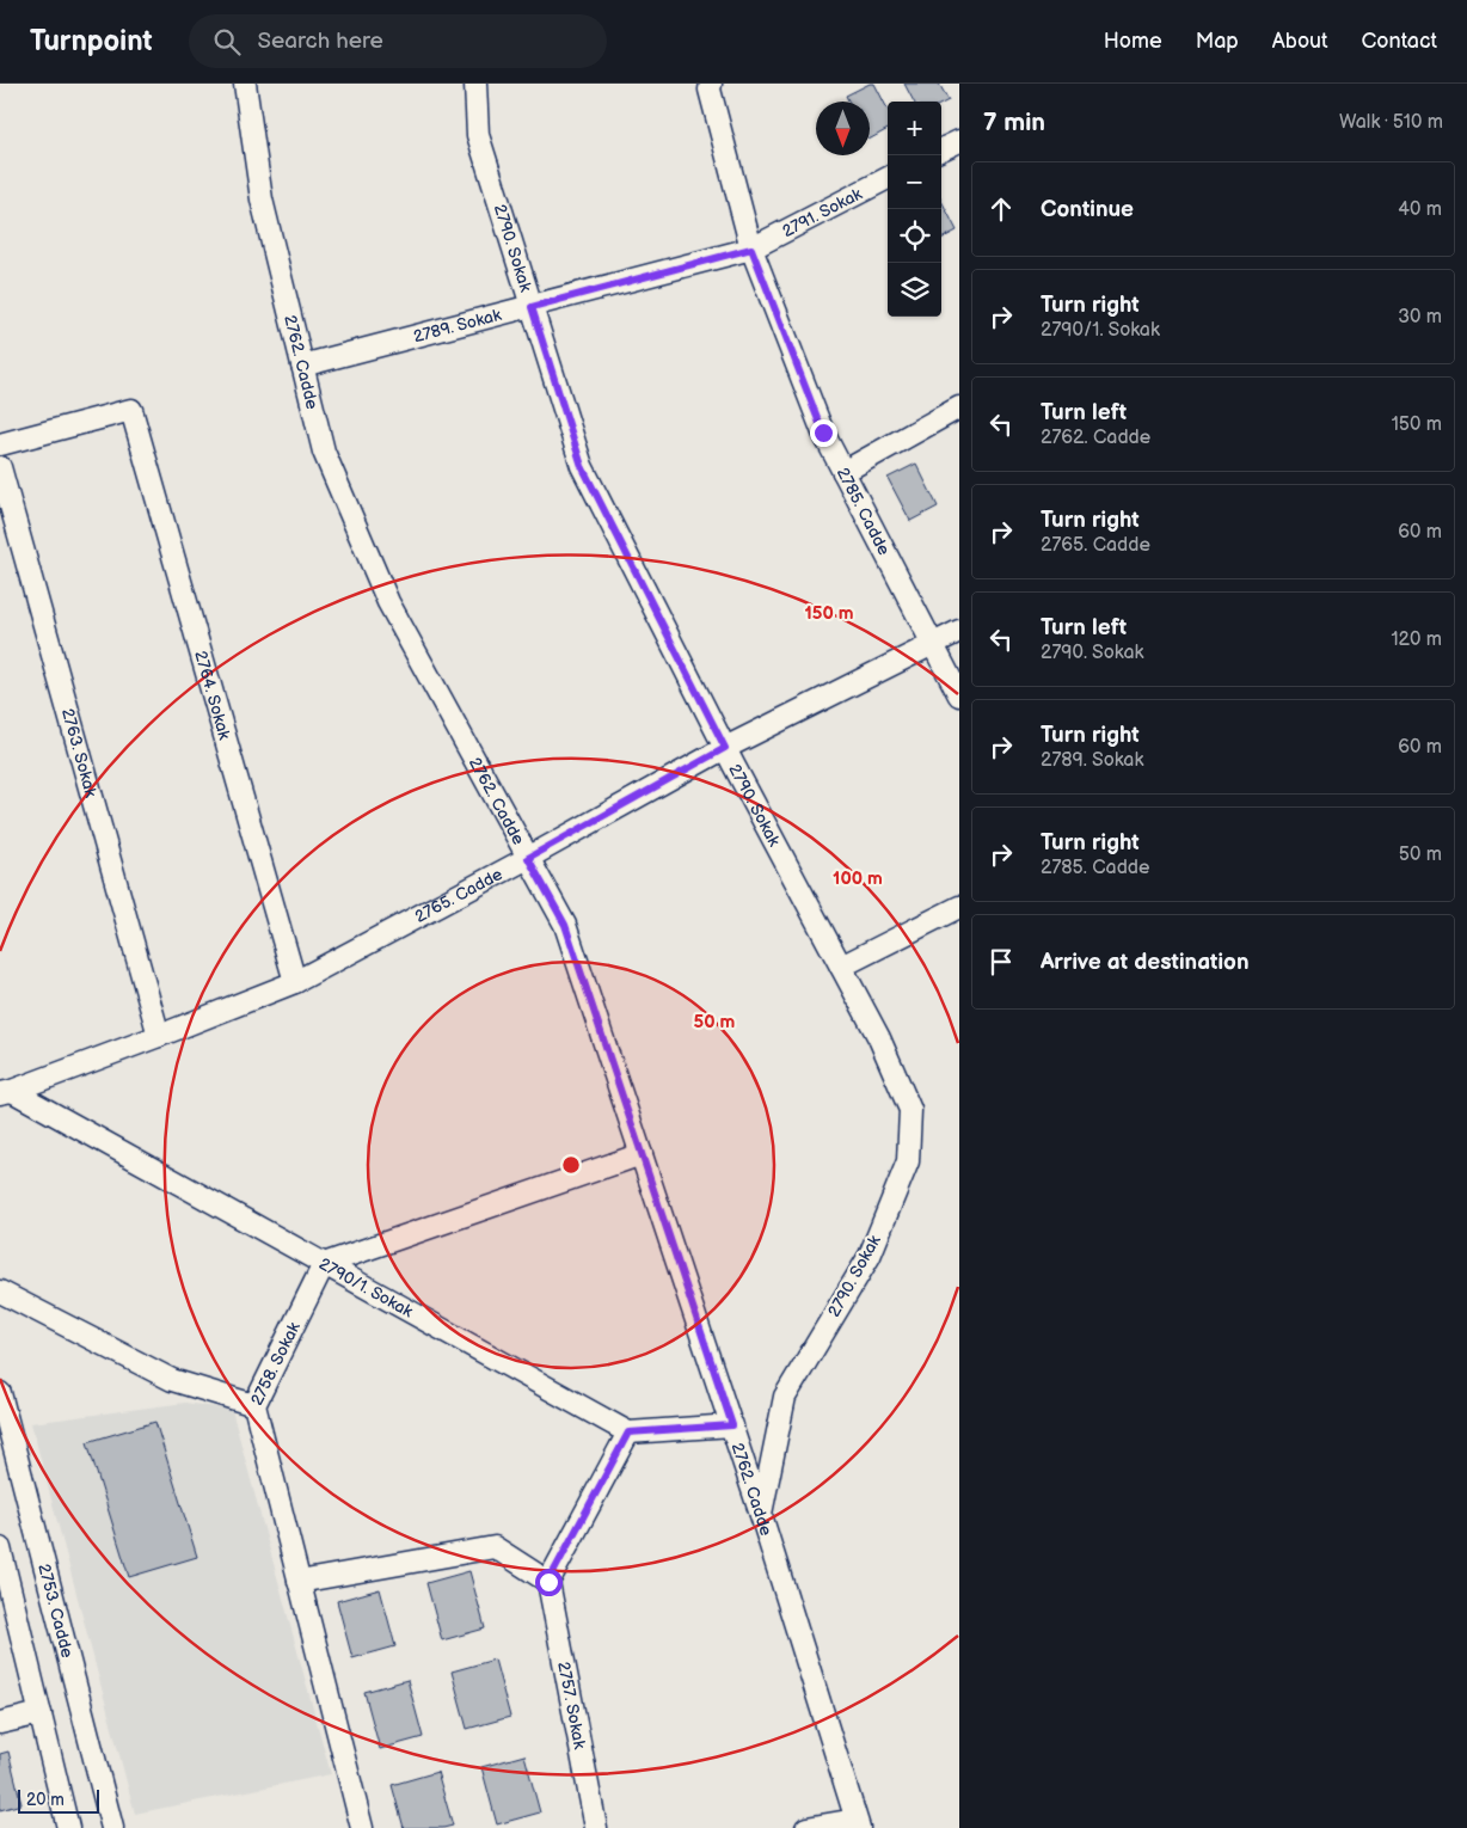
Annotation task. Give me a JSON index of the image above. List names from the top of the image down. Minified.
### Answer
{"streets":{"street":["2791. Sokak","2790. Sokak","2789. Sokak","2762. Cadde","2785. Cadde","2764. Sokak","2763. Sokak","2765. Cadde","2790/1. Sokak","2758. Sokak","2753. Cadde","2757. Sokak"]},"crossings":[["2791. Sokak","2789. Sokak"],["2791. Sokak","2785. Cadde"],["2790. Sokak","2789. Sokak"],["2790. Sokak","2762. Cadde"],["2790. Sokak","2765. Cadde"],["2789. Sokak","2762. Cadde"],["2789. Sokak","2785. Cadde"],["2762. Cadde","2765. Cadde"],["2785. Cadde","2765. Cadde"],["2764. Sokak","2765. Cadde"],["2763. Sokak","2765. Cadde"],["2765. Cadde","2790/1. Sokak"],["2790/1. Sokak","2758. Sokak"]],"scale_bar":"20 m","north":"bottom","page":{"header":"Turnpoint","search":"Search here","nav":["Home","Map","About","Contact"],"heading":["7 min","Walk · 510 m"],"map_buttons":["+","−"],"list":[["Continue","40 m"],["Turn right","2790/1. Sokak","30 m"],["Turn left","2762. Cadde","150 m"],["Turn right","2765. Cadde","60 m"],["Turn left","2790. Sokak","120 m"],["Turn right","2789. Sokak","60 m"],["Turn right","2785. Cadde","50 m"],"Arrive at destination"],"scale":"20 m"},"rings":["150 m","100 m","50 m"]}
